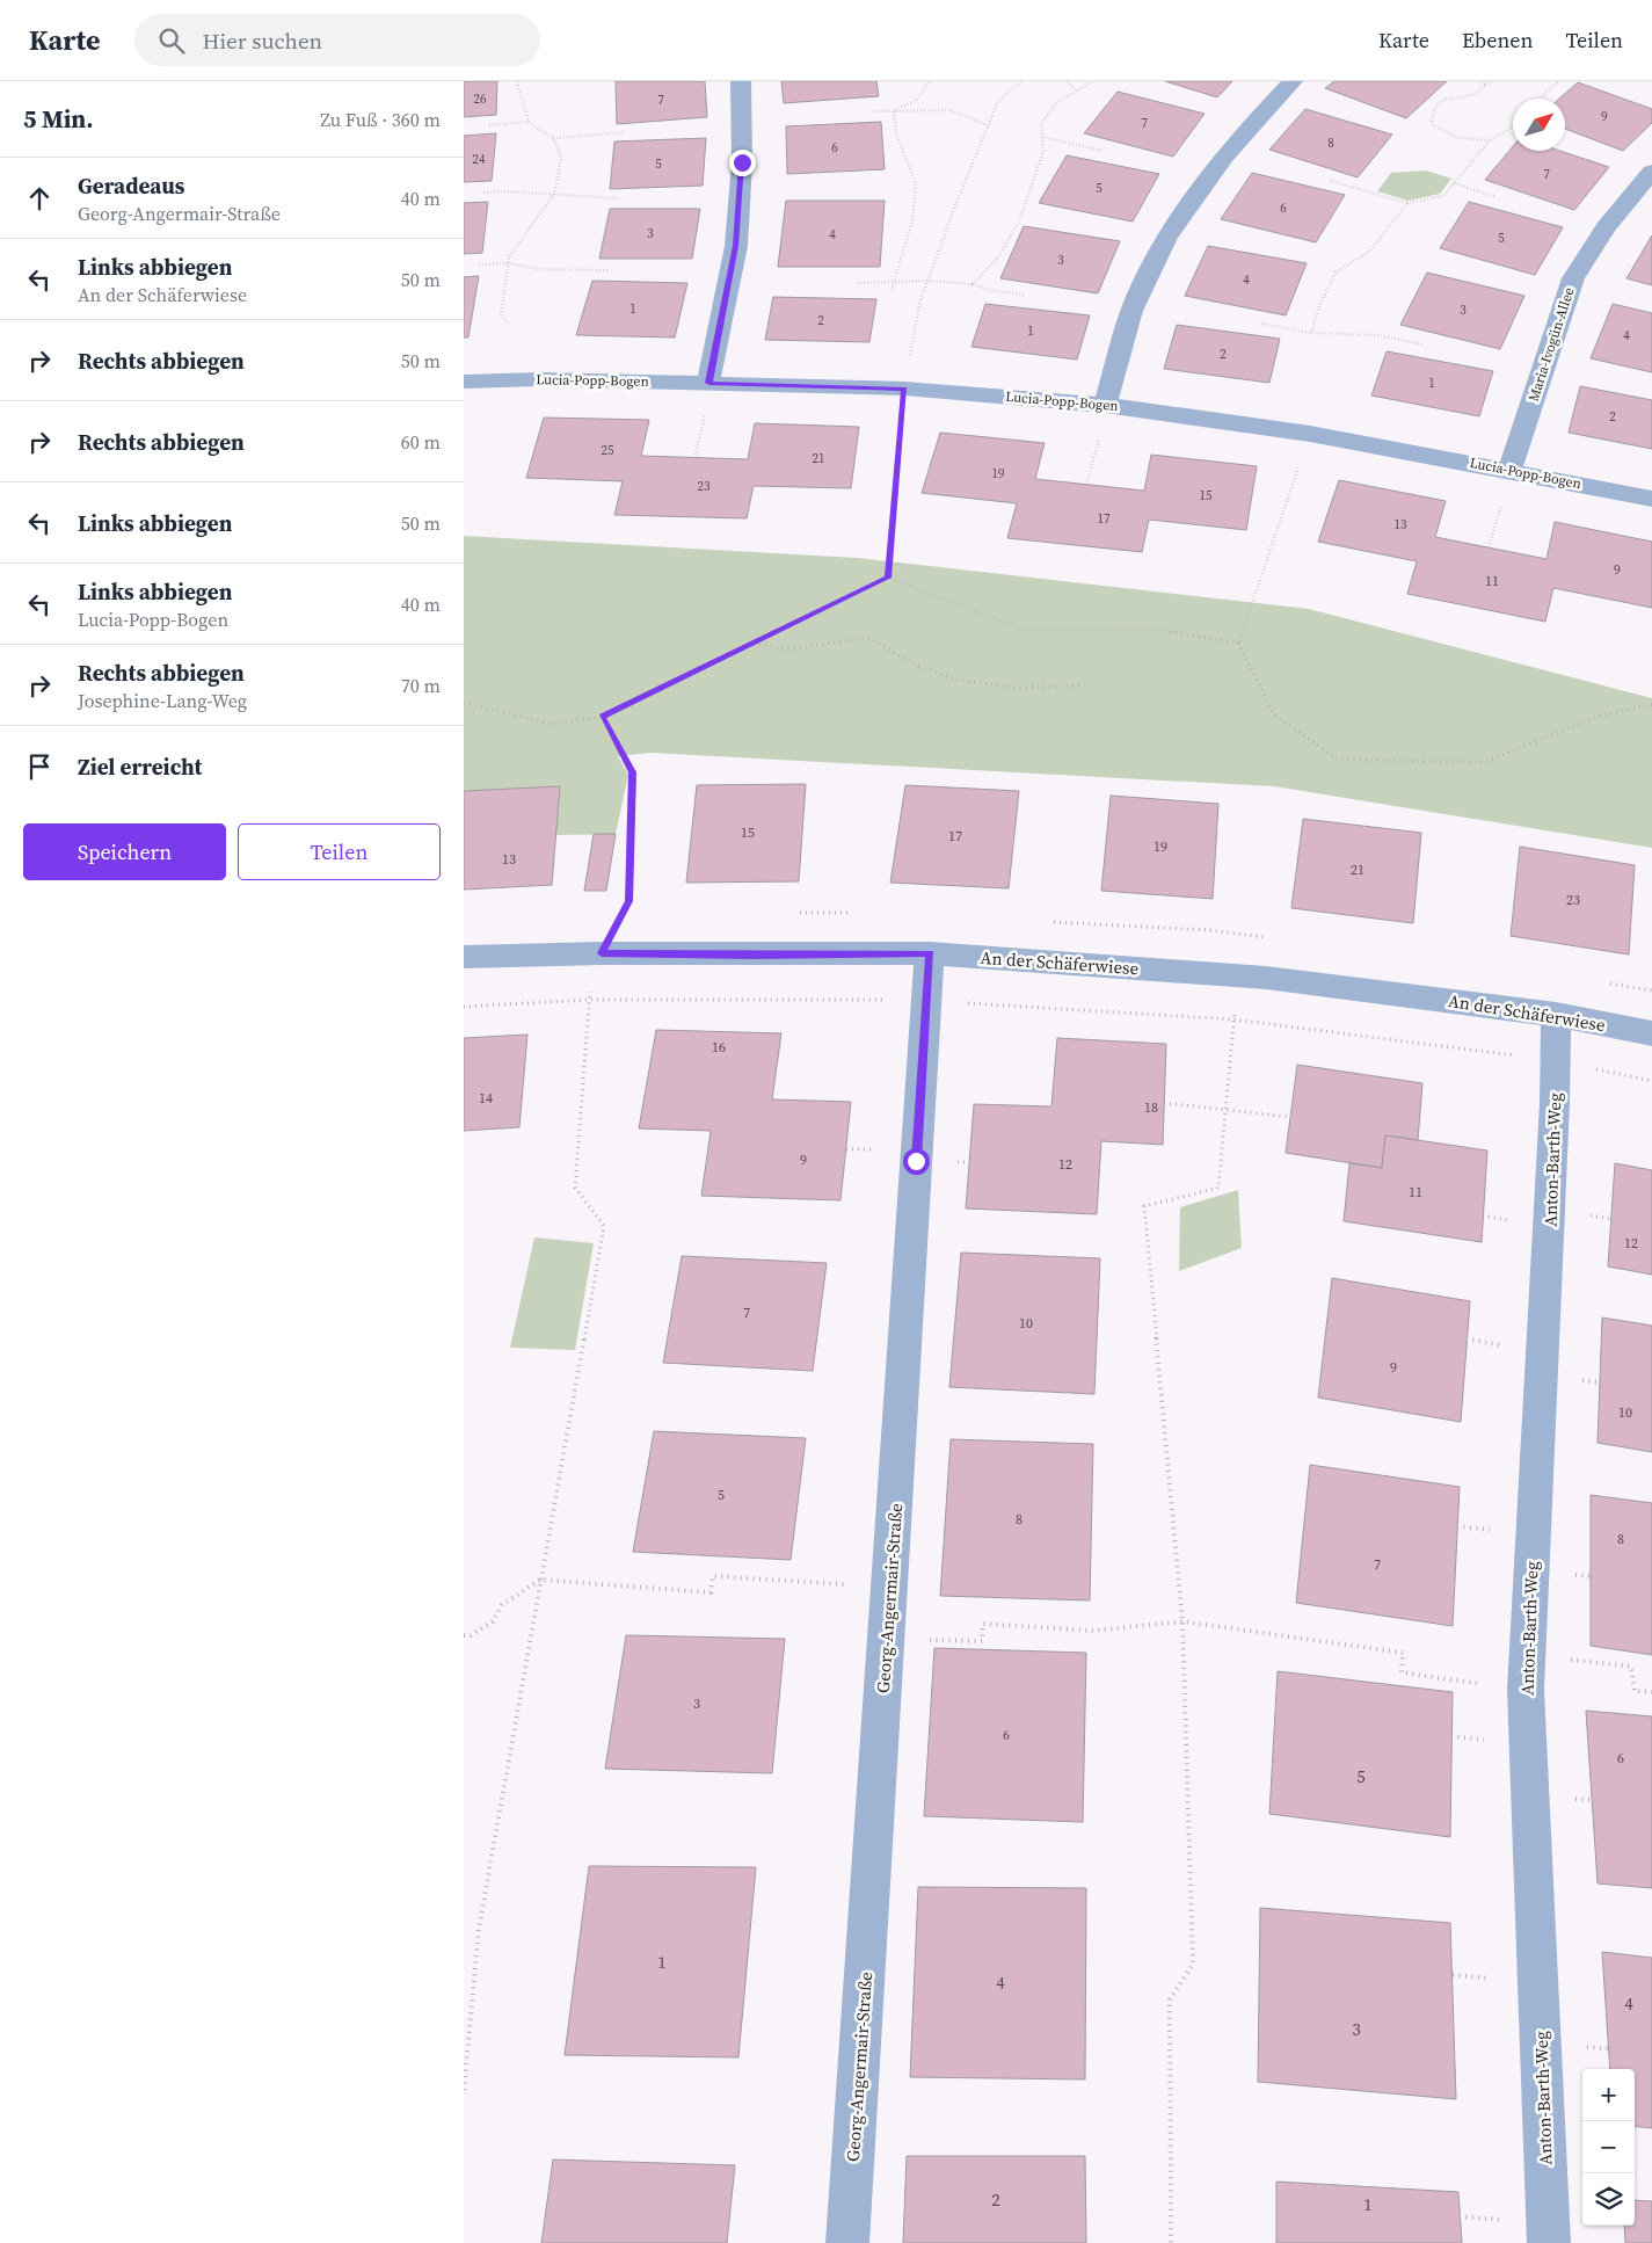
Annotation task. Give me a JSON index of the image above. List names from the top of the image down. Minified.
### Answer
{"streets":{"street":["Maria-Ivogün-Allee","Lucia-Popp-Bogen","An der Schäferwiese","Anton-Barth-Weg","Georg-Angermair-Straße"]},"crossings":[["Maria-Ivogün-Allee","Lucia-Popp-Bogen"],["An der Schäferwiese","Anton-Barth-Weg"],["An der Schäferwiese","Georg-Angermair-Straße"]],"house_numbers":["26","7","9","7","8","6","24","5","7","5","6","3","4","5","3","4","1","3","2","1","4","2","1","2","25","21","19","23","15","17","13","9","11","15","17","19","13","21","23","16","14","18","9","12","11","12","7","10","9","10","5","8","8","7","3","6","6","5","1","4","4","3","2","1"],"north":"top right","page":{"header":"Karte","search":"Hier suchen","nav":["Karte","Ebenen","Teilen"],"heading":["5 Min.","Zu Fuß · 360 m"],"list":[["Geradeaus","Georg-Angermair-Straße","40 m"],["Links abbiegen","An der Schäferwiese","50 m"],["Rechts abbiegen","50 m"],["Rechts abbiegen","60 m"],["Links abbiegen","50 m"],["Links abbiegen","Lucia-Popp-Bogen","40 m"],["Rechts abbiegen","Josephine-Lang-Weg","70 m"],"Ziel erreicht"],"buttons":["Speichern","Teilen"],"map_buttons":["+","−"]}}
